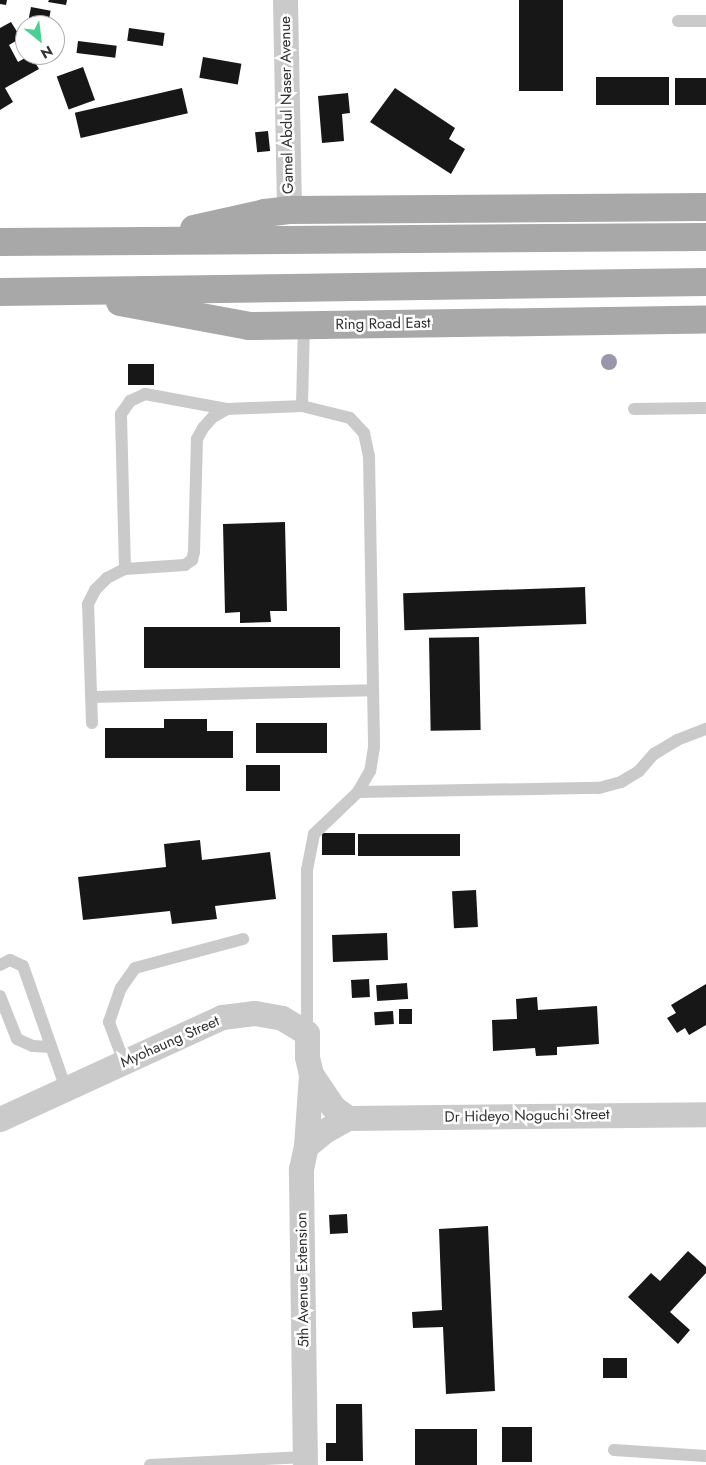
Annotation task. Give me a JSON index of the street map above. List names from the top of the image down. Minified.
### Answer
{"streets":{"main road":["Ring Road East"],"street":["Gamel Abdul Naser Avenue","Myohaung Street","Dr Hideyo Noguchi Street","5th Avenue Extension"]},"north":"bottom right"}
